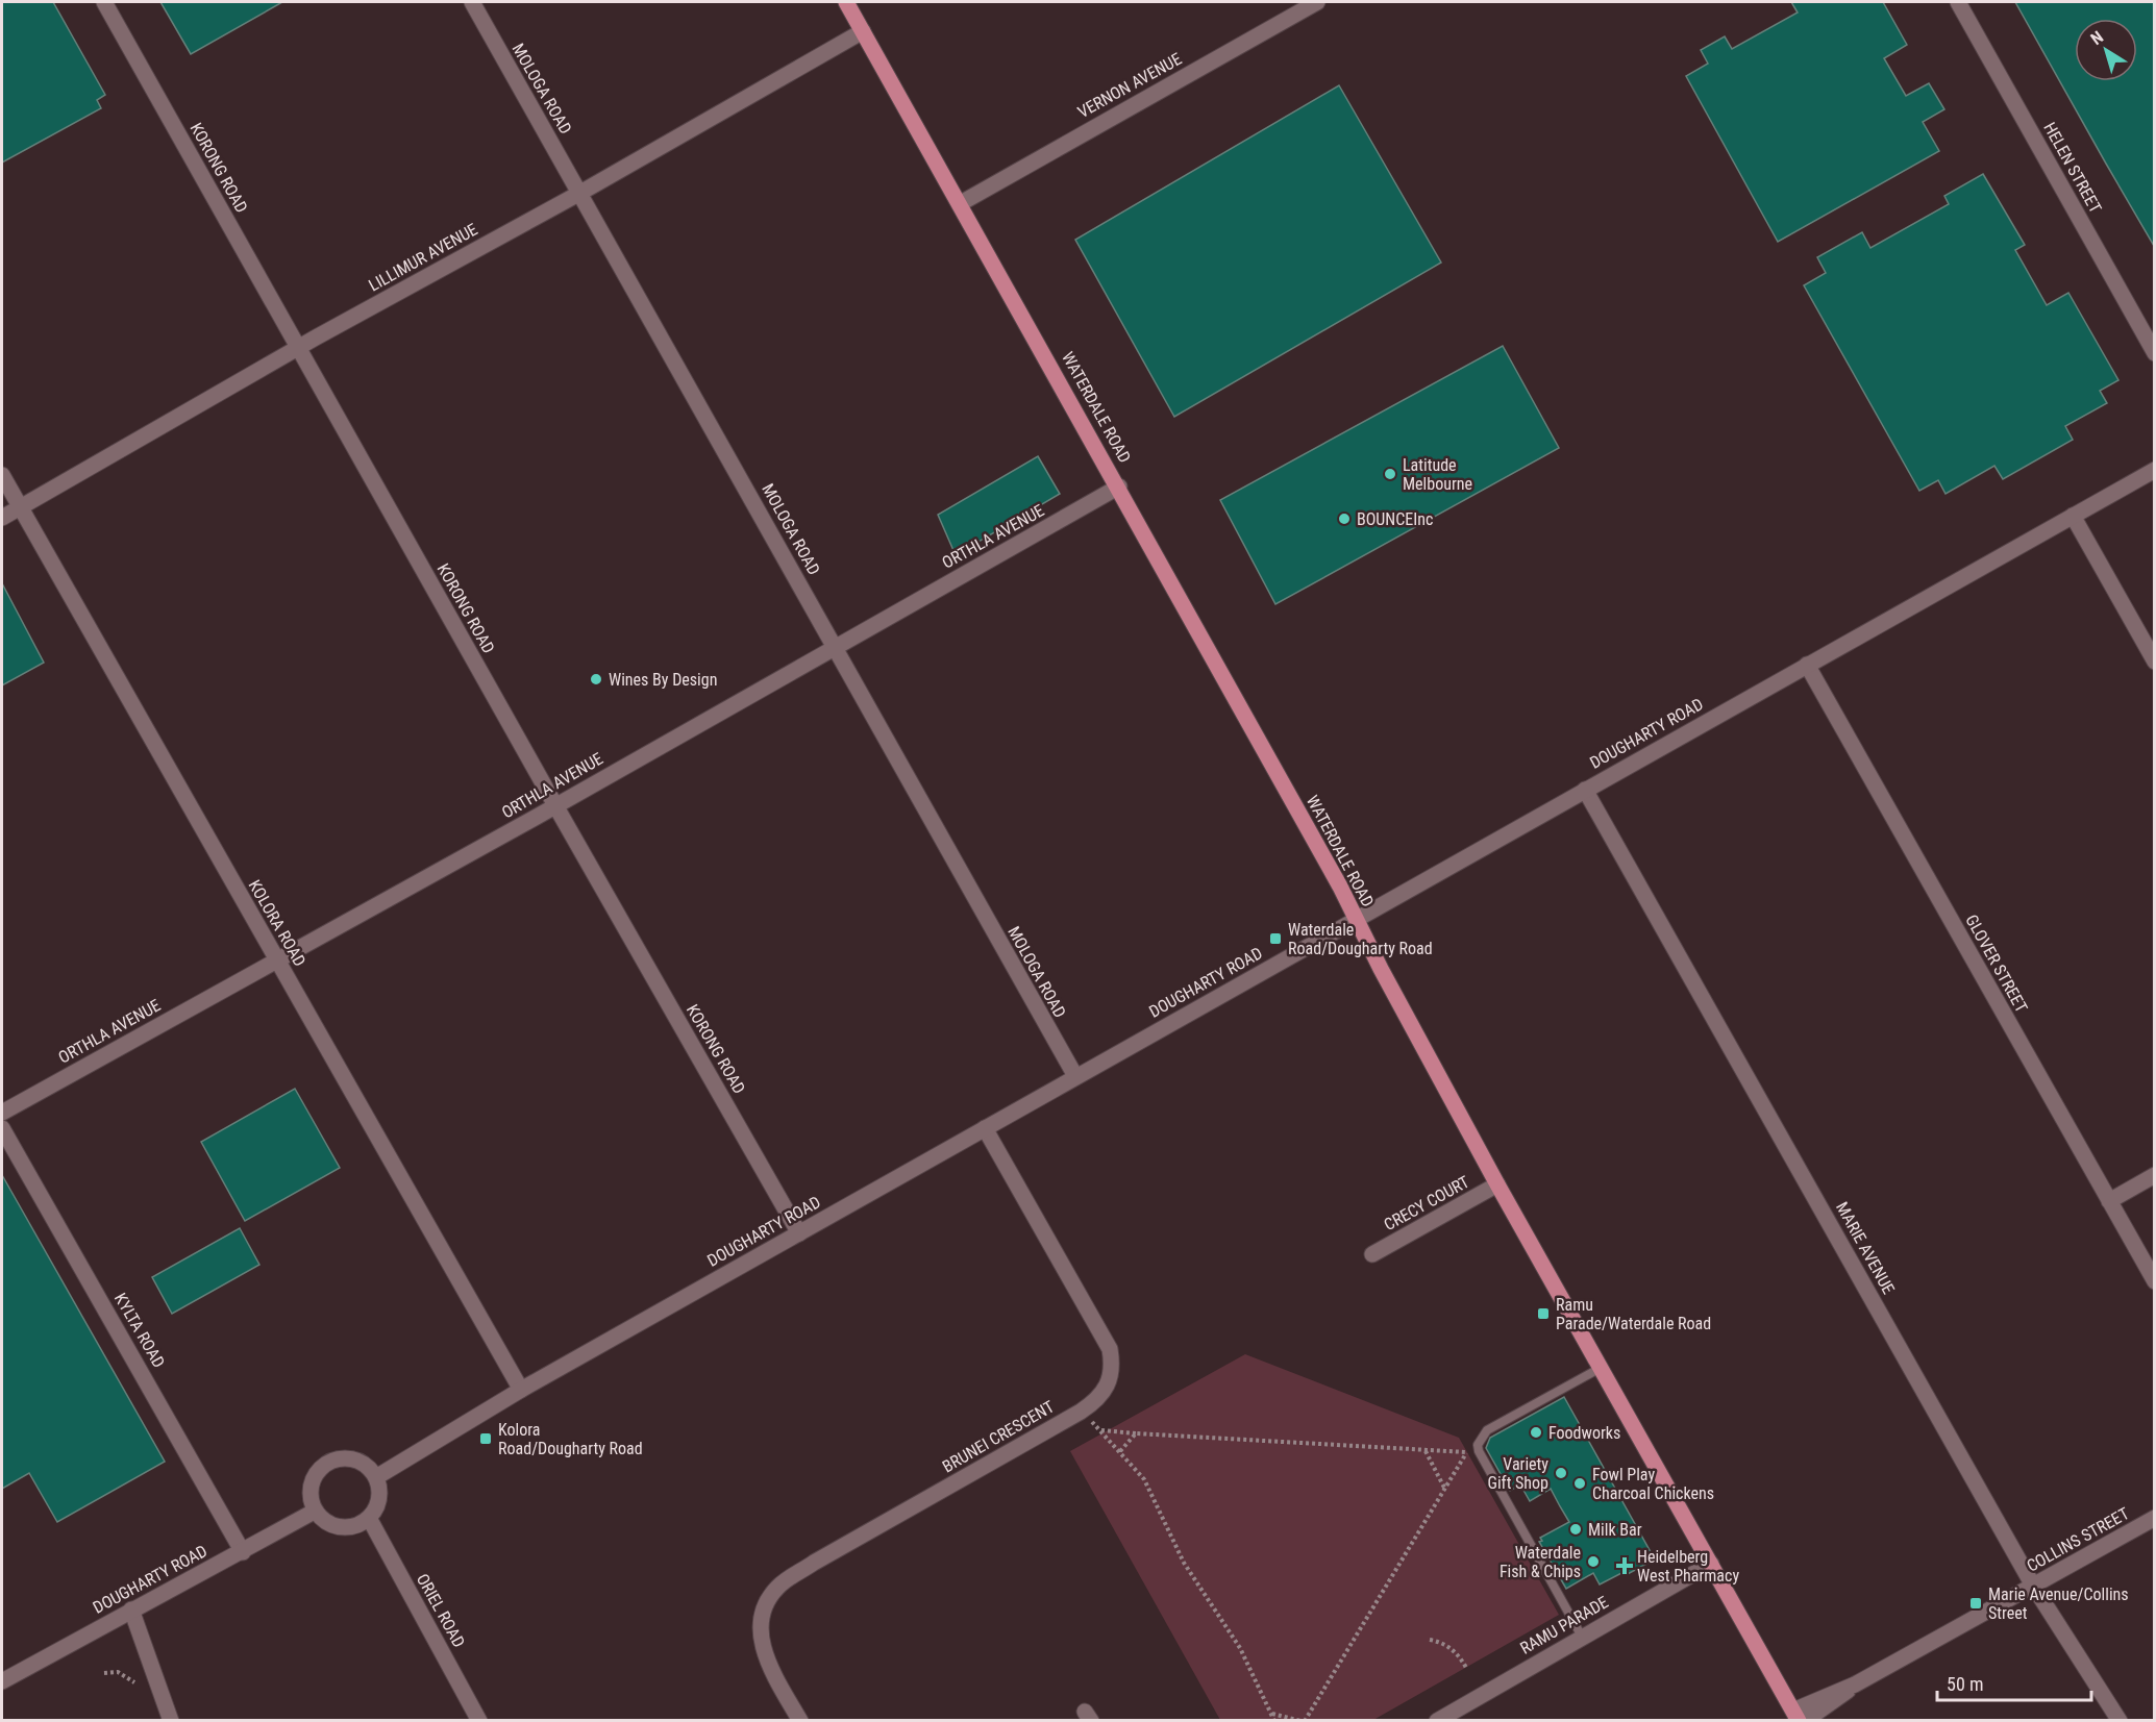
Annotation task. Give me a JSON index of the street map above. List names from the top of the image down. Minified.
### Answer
{"streets":{"main road":["WATERDALE ROAD"],"street":["VERNON AVENUE","MOLOGA ROAD","KORONG ROAD","HELEN STREET","LILLIMUR AVENUE","ORTHLA AVENUE","DOUGHARTY ROAD","KOLORA ROAD","GLOVER STREET","CRECY COURT","MARIE AVENUE","KYLTA ROAD","BRUNEI CRESCENT","COLLINS STREET","ORIEL ROAD","RAMU PARADE"]},"crossings":[["VERNON AVENUE","WATERDALE ROAD"],["MOLOGA ROAD","LILLIMUR AVENUE"],["MOLOGA ROAD","ORTHLA AVENUE"],["MOLOGA ROAD","DOUGHARTY ROAD"],["KORONG ROAD","LILLIMUR AVENUE"],["KORONG ROAD","ORTHLA AVENUE"],["KORONG ROAD","DOUGHARTY ROAD"],["LILLIMUR AVENUE","WATERDALE ROAD"],["LILLIMUR AVENUE","KOLORA ROAD"],["WATERDALE ROAD","ORTHLA AVENUE"],["WATERDALE ROAD","DOUGHARTY ROAD"],["WATERDALE ROAD","CRECY COURT"],["WATERDALE ROAD","COLLINS STREET"],["WATERDALE ROAD","RAMU PARADE"],["ORTHLA AVENUE","KOLORA ROAD"],["DOUGHARTY ROAD","KOLORA ROAD"],["DOUGHARTY ROAD","GLOVER STREET"],["DOUGHARTY ROAD","MARIE AVENUE"],["DOUGHARTY ROAD","KYLTA ROAD"],["DOUGHARTY ROAD","BRUNEI CRESCENT"],["DOUGHARTY ROAD","ORIEL ROAD"],["MARIE AVENUE","COLLINS STREET"]],"places":{"other":["Latitude Melbourne","BOUNCEInc","Wines By Design","Foodworks","Variety Gift Shop","Fowl Play Charcoal Chickens","Milk Bar","Waterdale Fish & Chips"],"transit":["Waterdale Road/Dougharty Road","Ramu Parade/Waterdale Road","Kolora Road/Dougharty Road","Marie Avenue/Collins Street"],"health":["Heidelberg West Pharmacy"]},"scale_bar":"50 m","north":"top left"}
